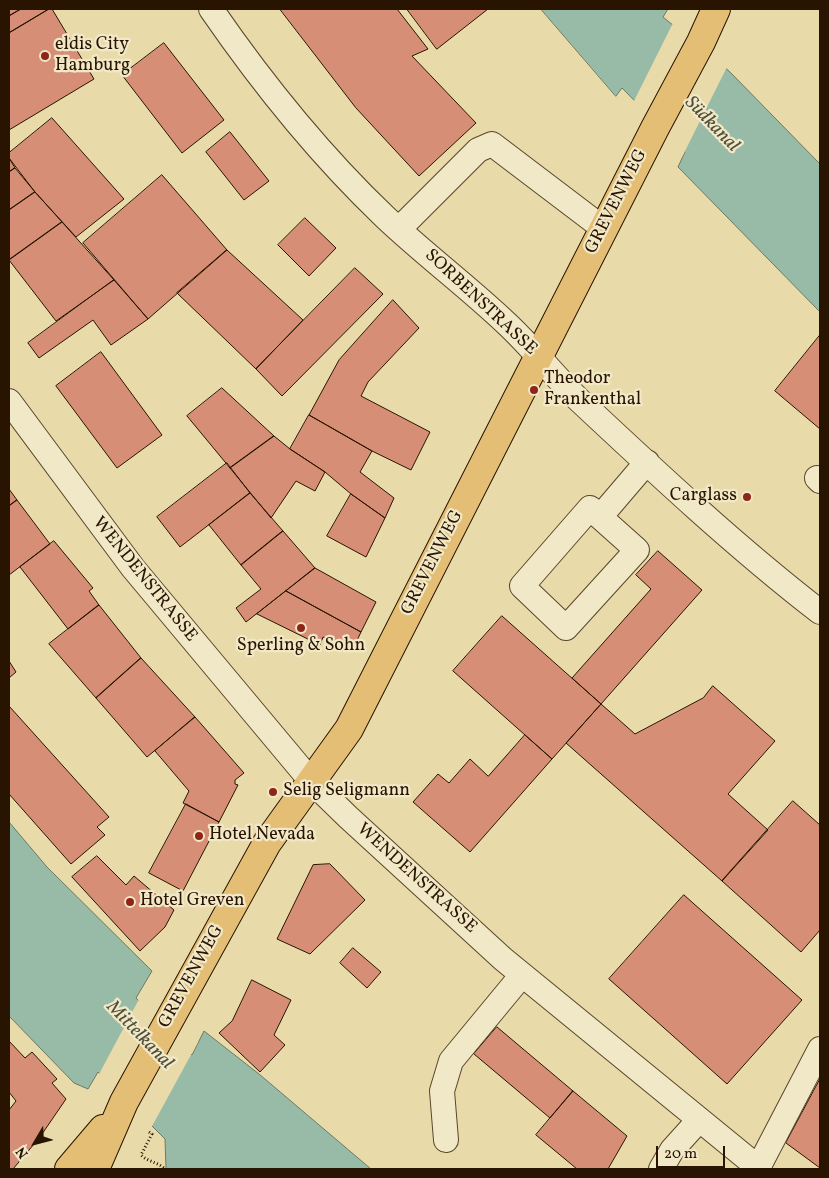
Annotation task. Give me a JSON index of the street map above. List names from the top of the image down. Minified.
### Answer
{"streets":{"main road":["GREVENWEG"],"street":["SORBENSTRASSE","WENDENSTRASSE"]},"crossings":[["GREVENWEG","SORBENSTRASSE"],["GREVENWEG","WENDENSTRASSE"]],"water":["Südkanal","Mittelkanal"],"places":["eldis City Hamburg","Theodor Frankenthal","Carglass","Sperling & Sohn","Selig Seligmann","Hotel Nevada","Hotel Greven"],"scale_bar":"20 m","north":"bottom left"}
